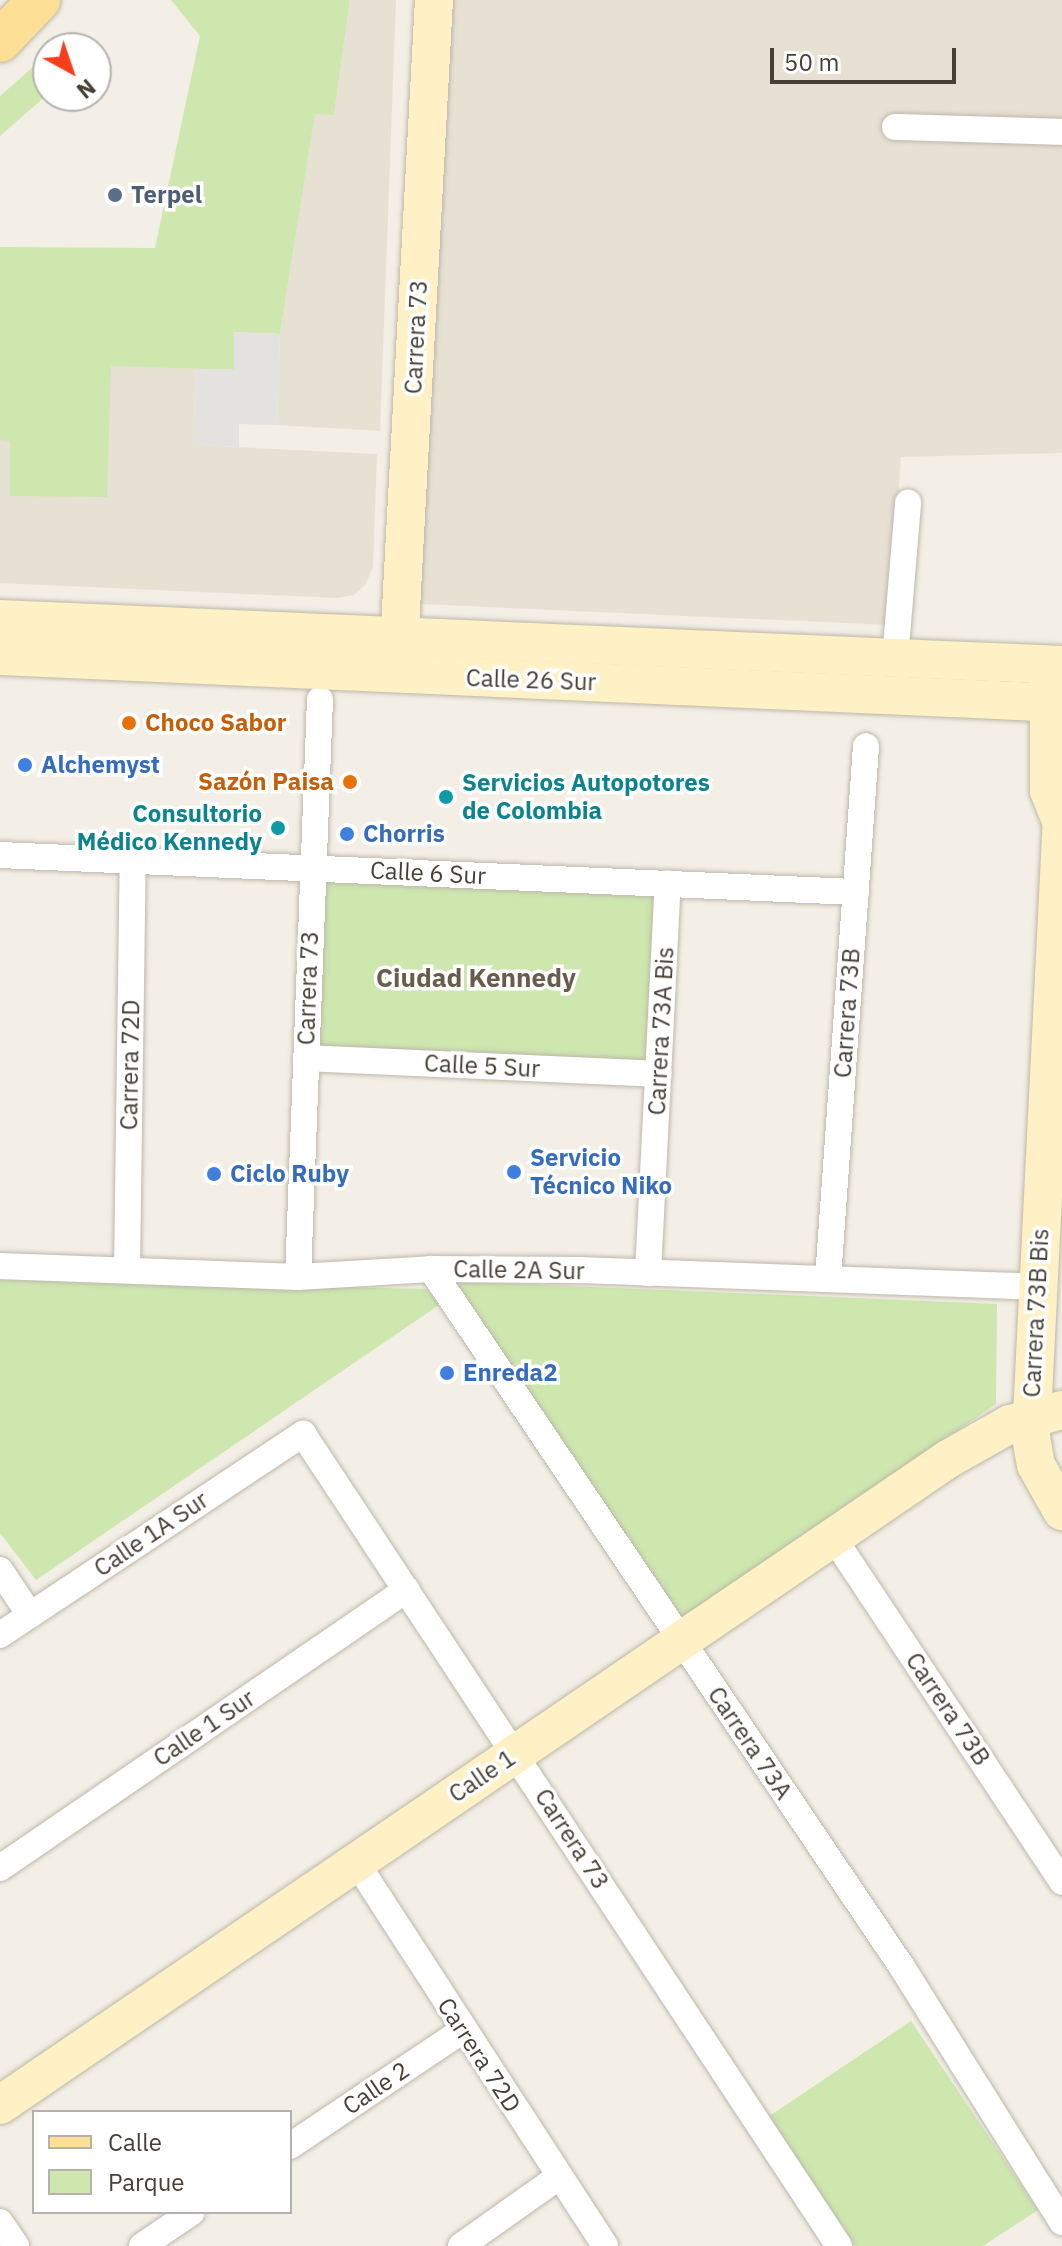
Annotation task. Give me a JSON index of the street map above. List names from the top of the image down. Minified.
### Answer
{"streets":{"street":["Carrera 73","Calle 26 Sur","Calle 6 Sur","Carrera 73B","Carrera 73A Bis","Carrera 72D","Calle 5 Sur","Calle 2A Sur","Carrera 73B Bis","Calle 1A Sur","Calle 1 Sur","Carrera 73A","Calle 1","Calle 2"]},"crossings":[["Carrera 73","Calle 26 Sur"],["Carrera 73","Calle 6 Sur"],["Carrera 73","Calle 5 Sur"],["Carrera 73","Calle 2A Sur"],["Carrera 73","Calle 1A Sur"],["Carrera 73","Calle 1 Sur"],["Carrera 73","Calle 1"],["Calle 26 Sur","Carrera 73B Bis"],["Calle 6 Sur","Carrera 73B"],["Calle 6 Sur","Carrera 73A Bis"],["Calle 6 Sur","Carrera 72D"],["Carrera 73B","Calle 2A Sur"],["Carrera 73B","Calle 1"],["Carrera 73A Bis","Calle 5 Sur"],["Carrera 73A Bis","Calle 2A Sur"],["Carrera 72D","Calle 2A Sur"],["Carrera 72D","Calle 1"],["Carrera 72D","Calle 2"],["Calle 2A Sur","Carrera 73B Bis"],["Calle 2A Sur","Carrera 73A"],["Carrera 73B Bis","Calle 1"],["Carrera 73A","Calle 1"]],"districts":["Ciudad Kennedy"],"places":["Terpel","Choco Sabor","Alchemyst","Sazón Paisa","Servicios Autopotores de Colombia","Consultorio Médico Kennedy","Chorris","Servicio Técnico Niko","Ciclo Ruby","Enreda2"],"legend":["Calle","Parque"],"scale_bar":"50 m","north":"bottom right"}
